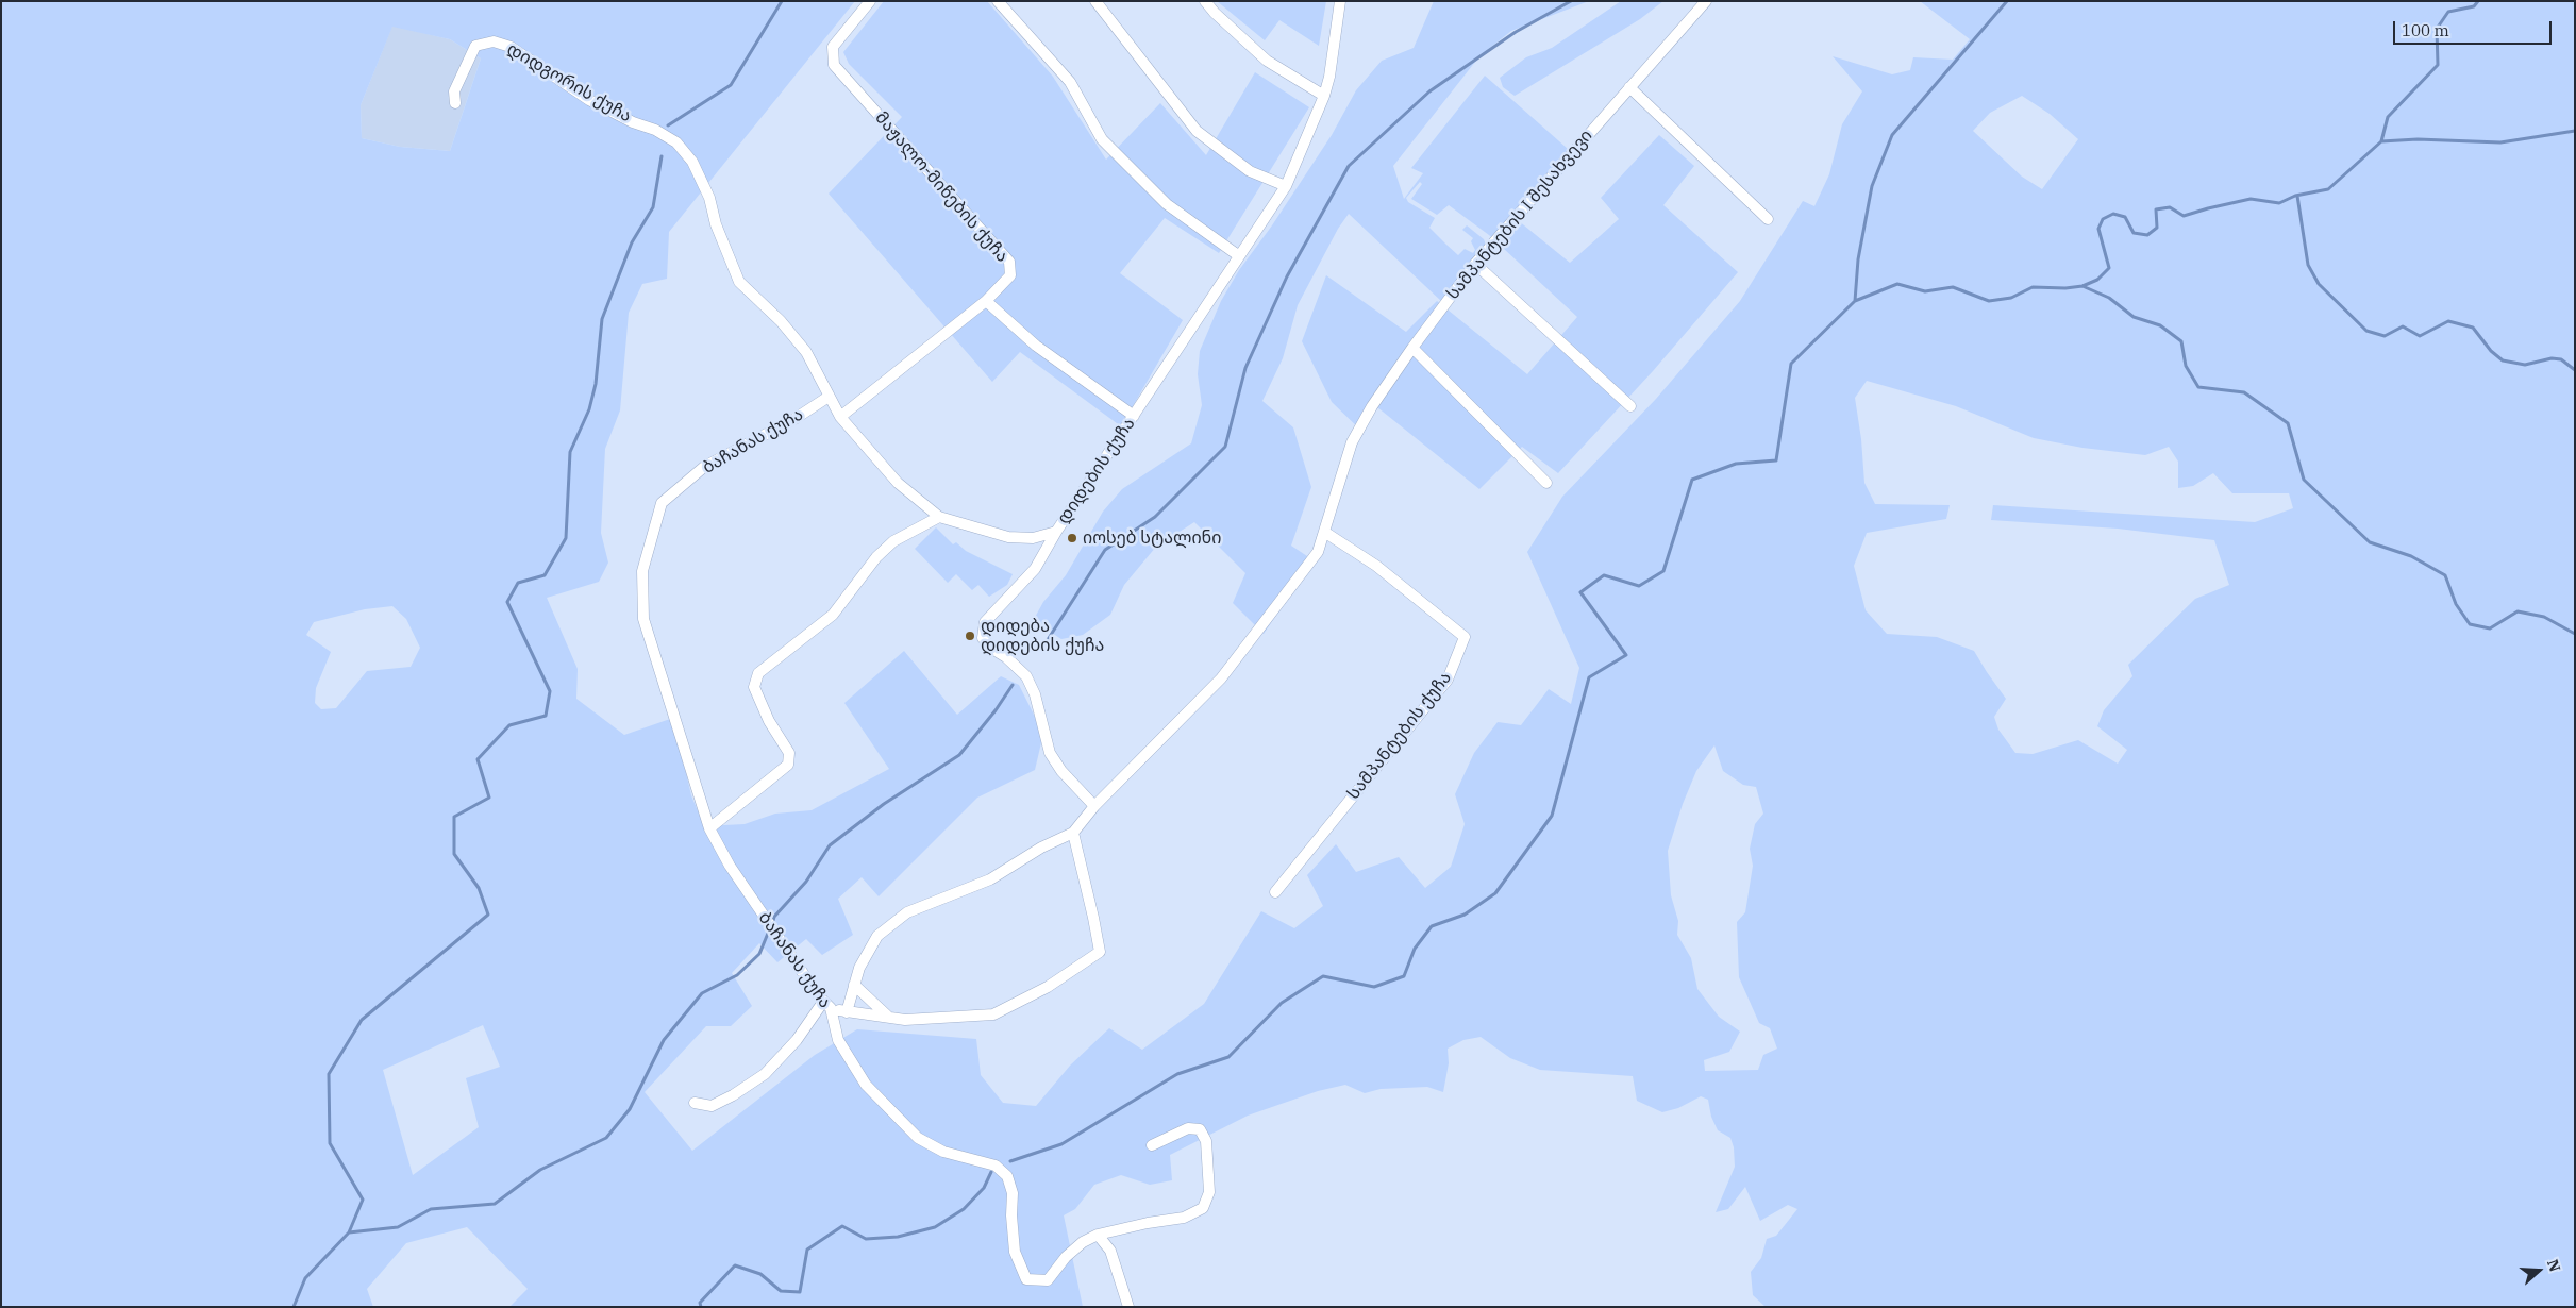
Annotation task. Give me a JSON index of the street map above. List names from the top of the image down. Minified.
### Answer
{"streets":{"street":["დიდგორის ქუჩა","მაჟალო-მიწების ქუჩა","სამპანტების I შესახვევი","ბაჩანას ქუჩა","დიდების ქუჩა","სამპანტების ქუჩა"]},"crossings":[["დიდგორის ქუჩა","მაჟალო-მიწების ქუჩა"],["დიდგორის ქუჩა","ბაჩანას ქუჩა"],["დიდგორის ქუჩა","დიდების ქუჩა"],["სამპანტების I შესახვევი","სამპანტების ქუჩა"]],"places":["იოსებ სტალინი","დიდება დიდების ქუჩა"],"scale_bar":"100 m","north":"right"}
